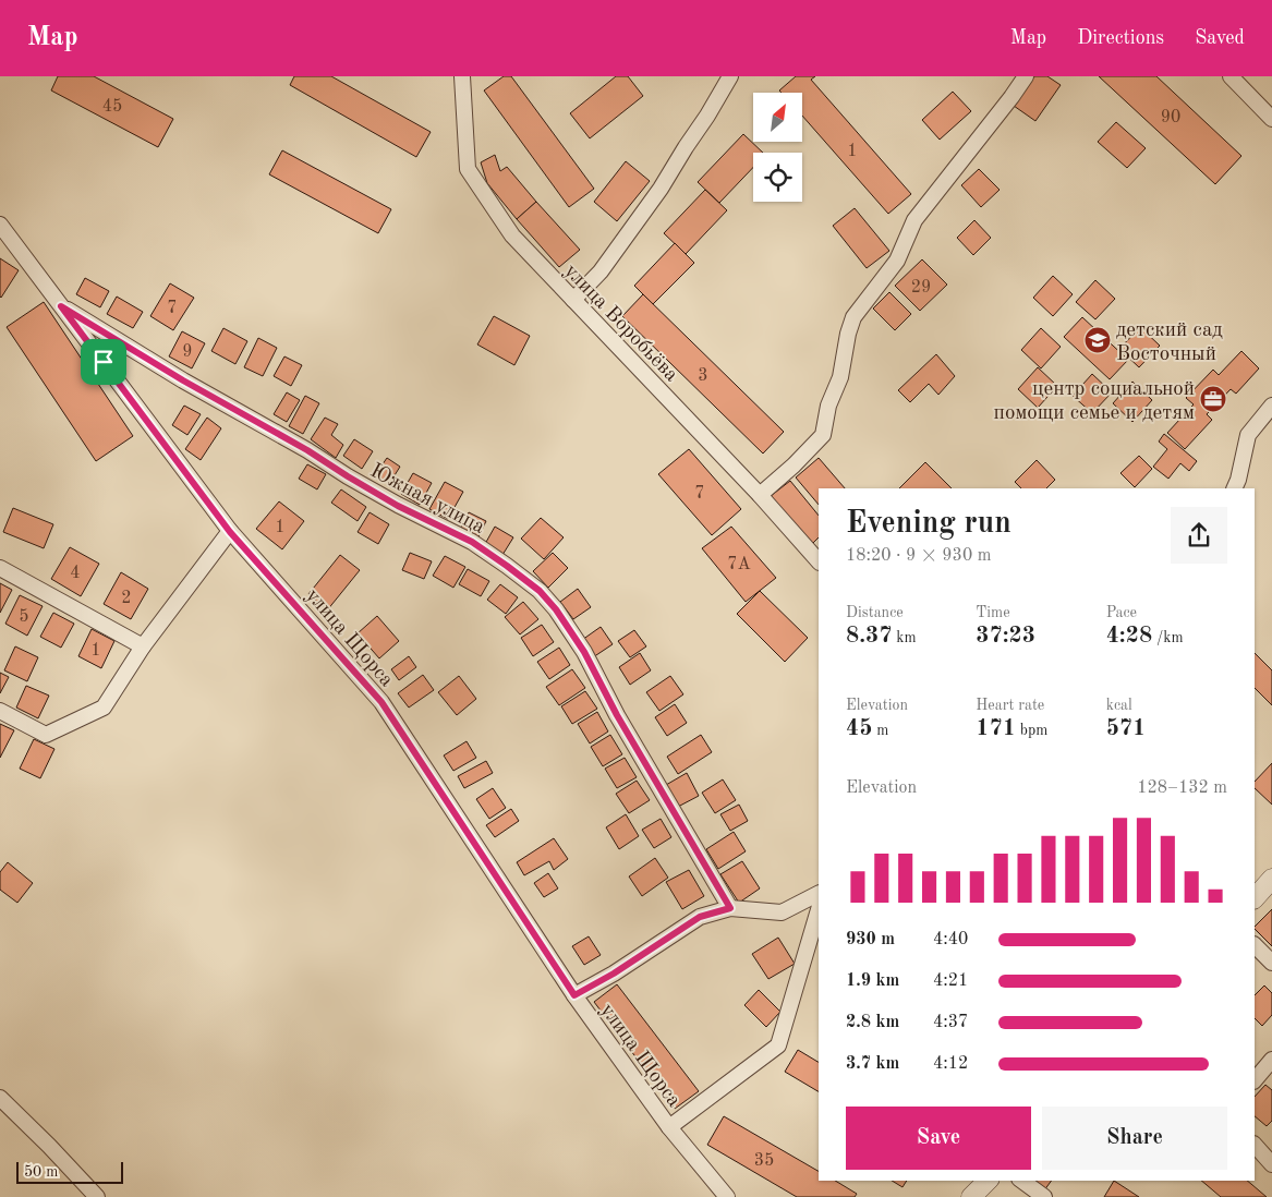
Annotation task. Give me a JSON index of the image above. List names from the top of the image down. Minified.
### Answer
{"streets":{"street":["улица Воробьёва","Южная улица","улица Щорса"]},"crossings":[["Южная улица","улица Щорса"]],"places":{"school or university":["детский сад Восточный"],"office":["центр социальной помощи семье и детям"]},"house_numbers":["45","90","1","29","7","9","3","7","1","7А","4","2","5","1","35"],"scale_bar":"50 m","north":"top right","page":{"header":"Map","nav":["Map","Directions","Saved"],"heading":["Evening run","18:20 · 9 × 930 m"],"stats":[["Distance","8.37 km"],["Time","37:23"],["Pace","4:28 /km"],["Elevation","45 m"],["Heart rate","171 bpm"],["kcal","571"]],"chart":["Elevation","128–132 m"],"list":[{"name":"930 m","note":"4:40"},{"name":"1.9 km","note":"4:21"},{"name":"2.8 km","note":"4:37"},{"name":"3.7 km","note":"4:12"}],"buttons":["Save","Share"],"scale":"50 m"}}
